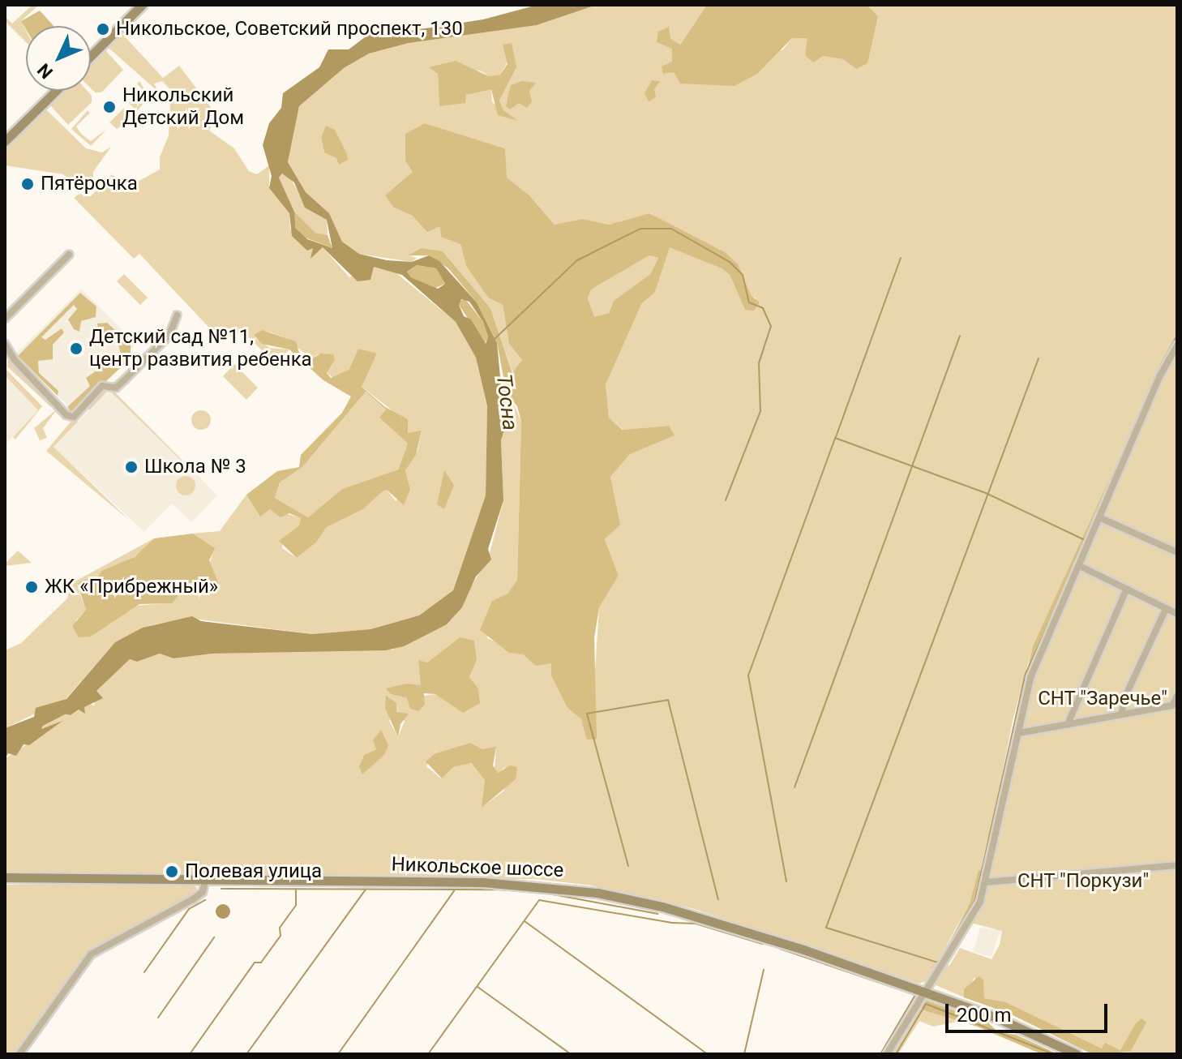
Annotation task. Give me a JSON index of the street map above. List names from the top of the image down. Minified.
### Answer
{"streets":{"main road":["Никольское шоссе"]},"water":["Тосна"],"parks":["СНТ \"Заречье\"","СНТ \"Поркузи\""],"places":["Никольское, Советский проспект, 130","Никольский Детский Дом","Пятёрочка","Детский сад №11, центр развития ребенка","Школа № 3","ЖК «Прибрежный»","Полевая улица"],"scale_bar":"200 m","north":"bottom left"}
